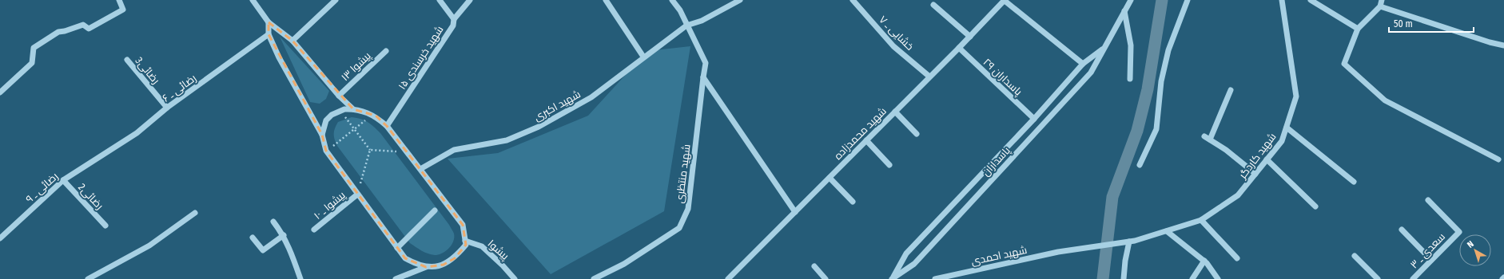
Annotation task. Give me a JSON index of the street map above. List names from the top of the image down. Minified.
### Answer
{"streets":{"street":["خشایی ـ ۷","شهید خرسندی ۱۵","پیشوا ۱۳","رضائی3","پاسداران ۲۹","رضائی ـ ۶","شهید اکبری","شهید محمدزاده","شهید کاردگر","پاسداران","شهید منتظری","رضائی ـ ۹","رضائی2","پیشوا ـ ۱۰","پیشوا","سعدی ـ ۳","شهید احمدی"]},"crossings":[["خشایی ـ ۷","شهید محمدزاده"],["رضائی3","رضائی ـ ۶"],["پاسداران ۲۹","شهید محمدزاده"],["پاسداران ۲۹","پاسداران"],["رضائی ـ ۶","رضائی ـ ۹"],["شهید اکبری","شهید منتظری"],["شهید کاردگر","شهید احمدی"],["رضائی ـ ۹","رضائی2"]],"scale_bar":"50 m","north":"top left"}
